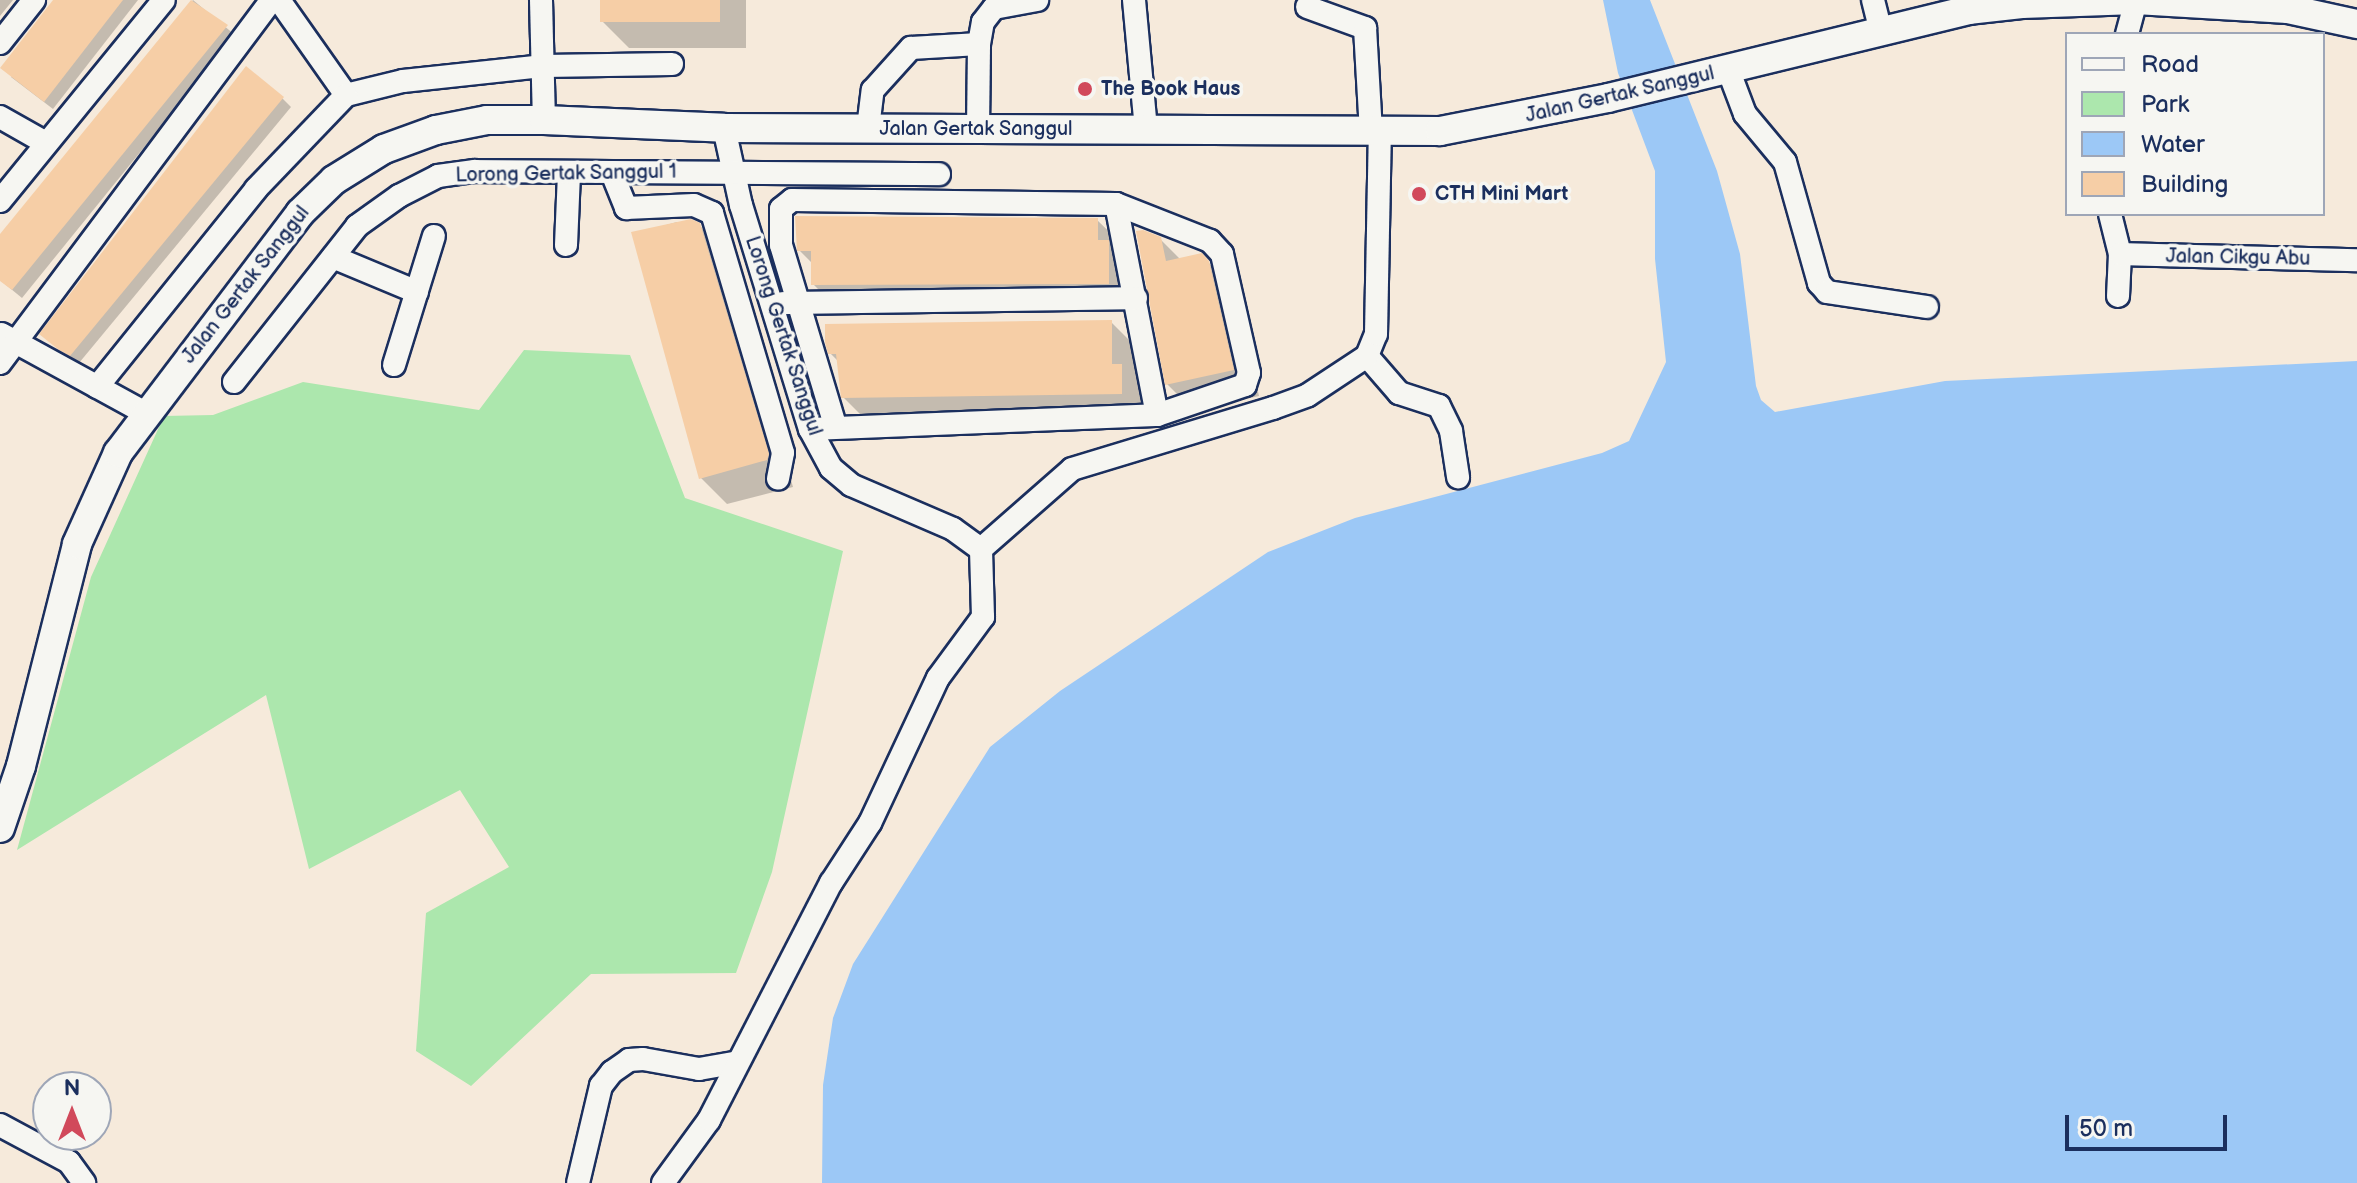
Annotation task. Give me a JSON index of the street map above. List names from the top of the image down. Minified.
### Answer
{"streets":{"main road":["Jalan Gertak Sanggul"],"street":["Lorong Gertak Sanggul 1","Jalan Cikgu Abu","Lorong Gertak Sanggul"]},"crossings":[["Jalan Gertak Sanggul","Lorong Gertak Sanggul"],["Lorong Gertak Sanggul 1","Lorong Gertak Sanggul"]],"places":["The Book Haus","CTH Mini Mart"],"legend":["Road","Park","Water","Building"],"scale_bar":"50 m","north":"top"}
